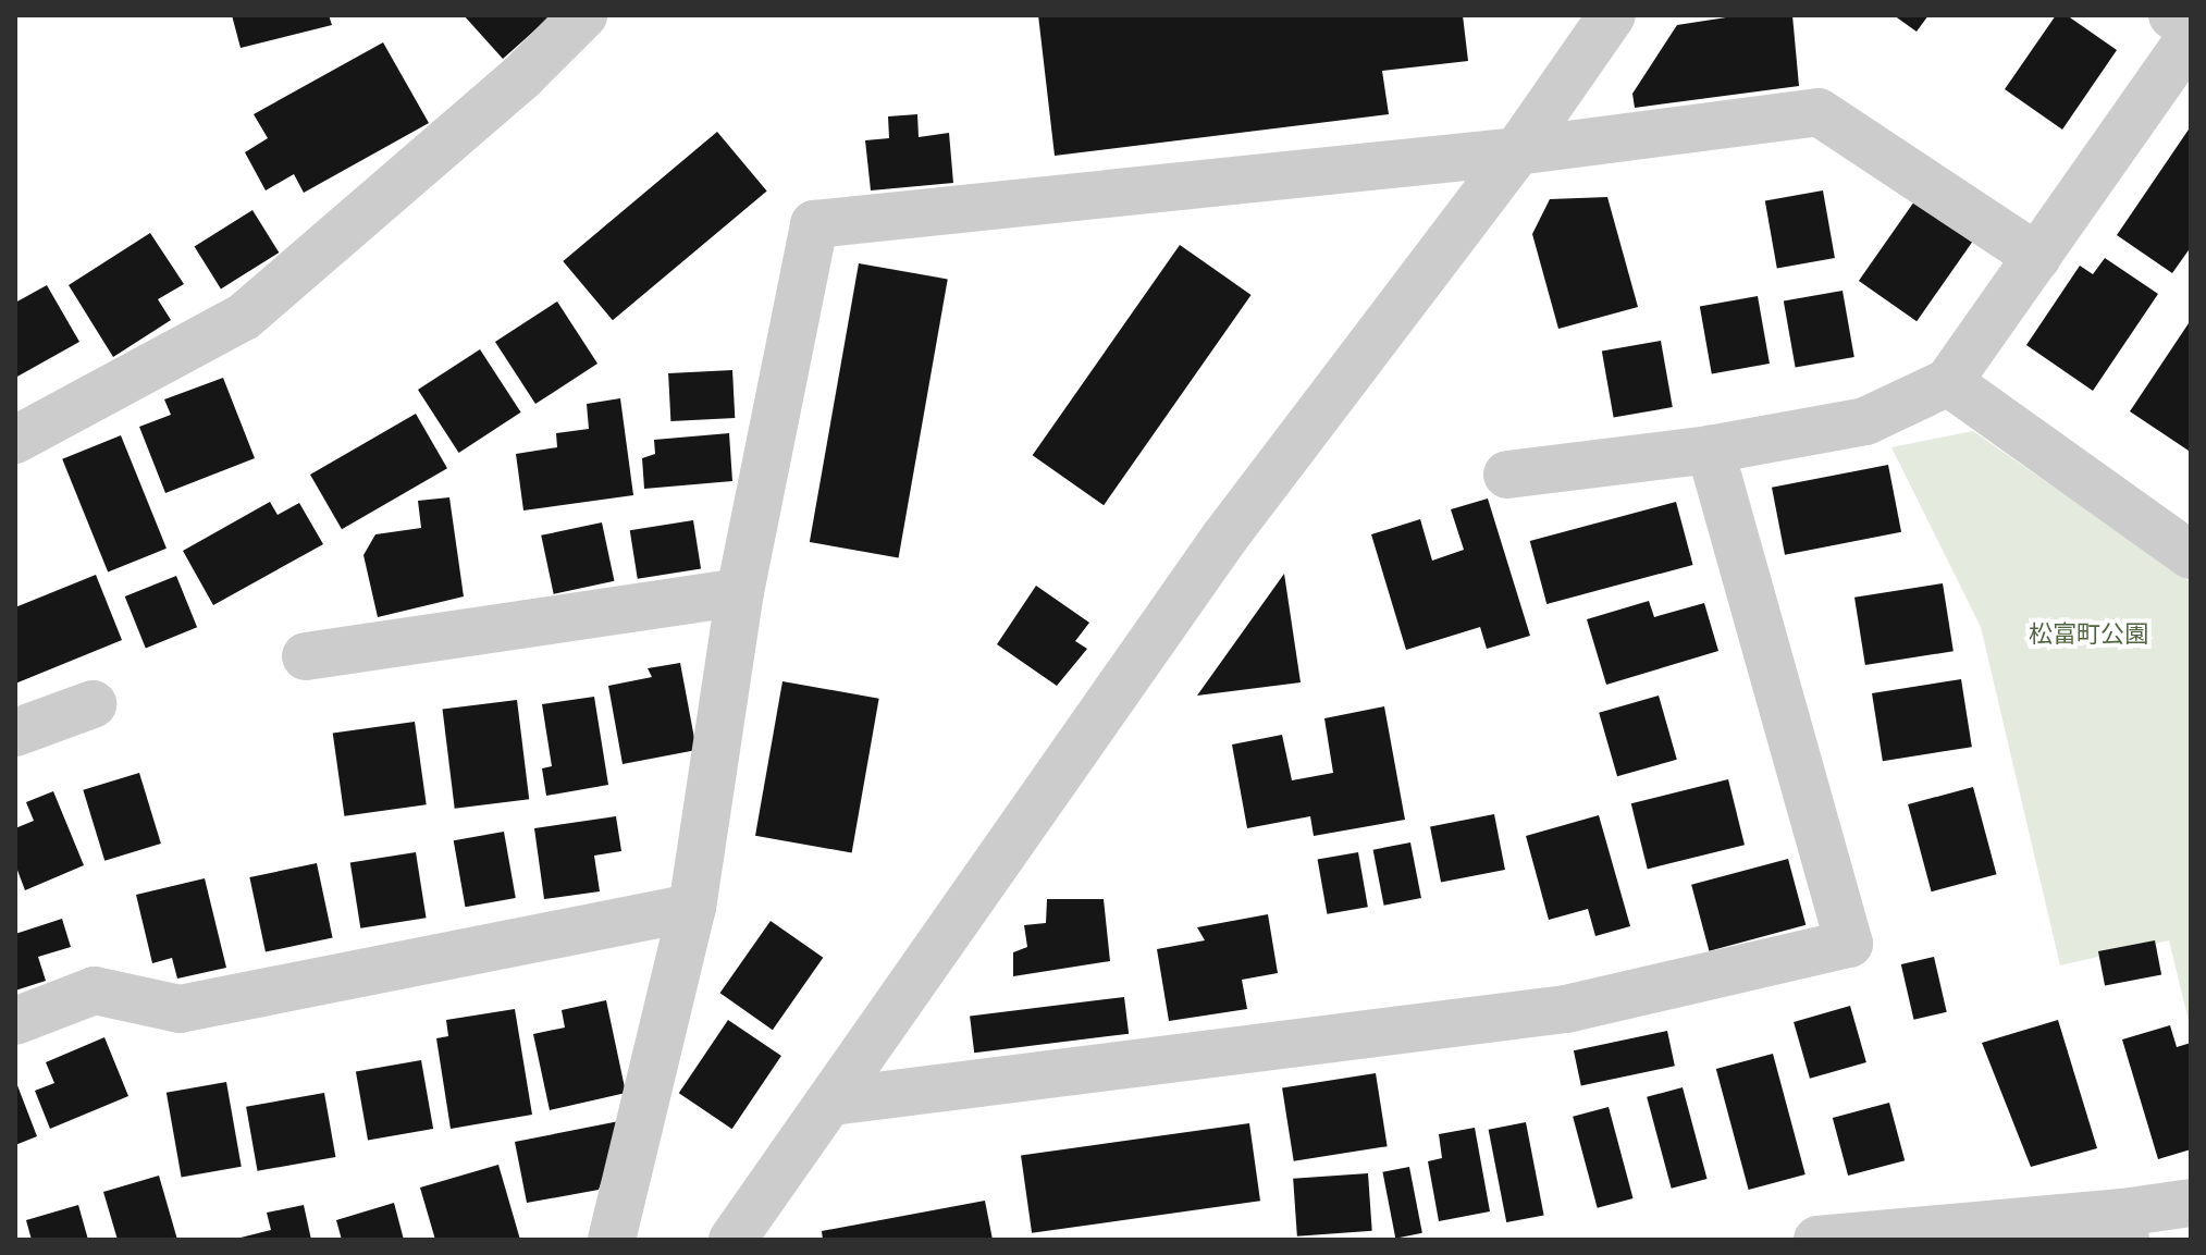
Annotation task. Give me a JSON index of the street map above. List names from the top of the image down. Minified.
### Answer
{"parks":["松富町公園"]}
